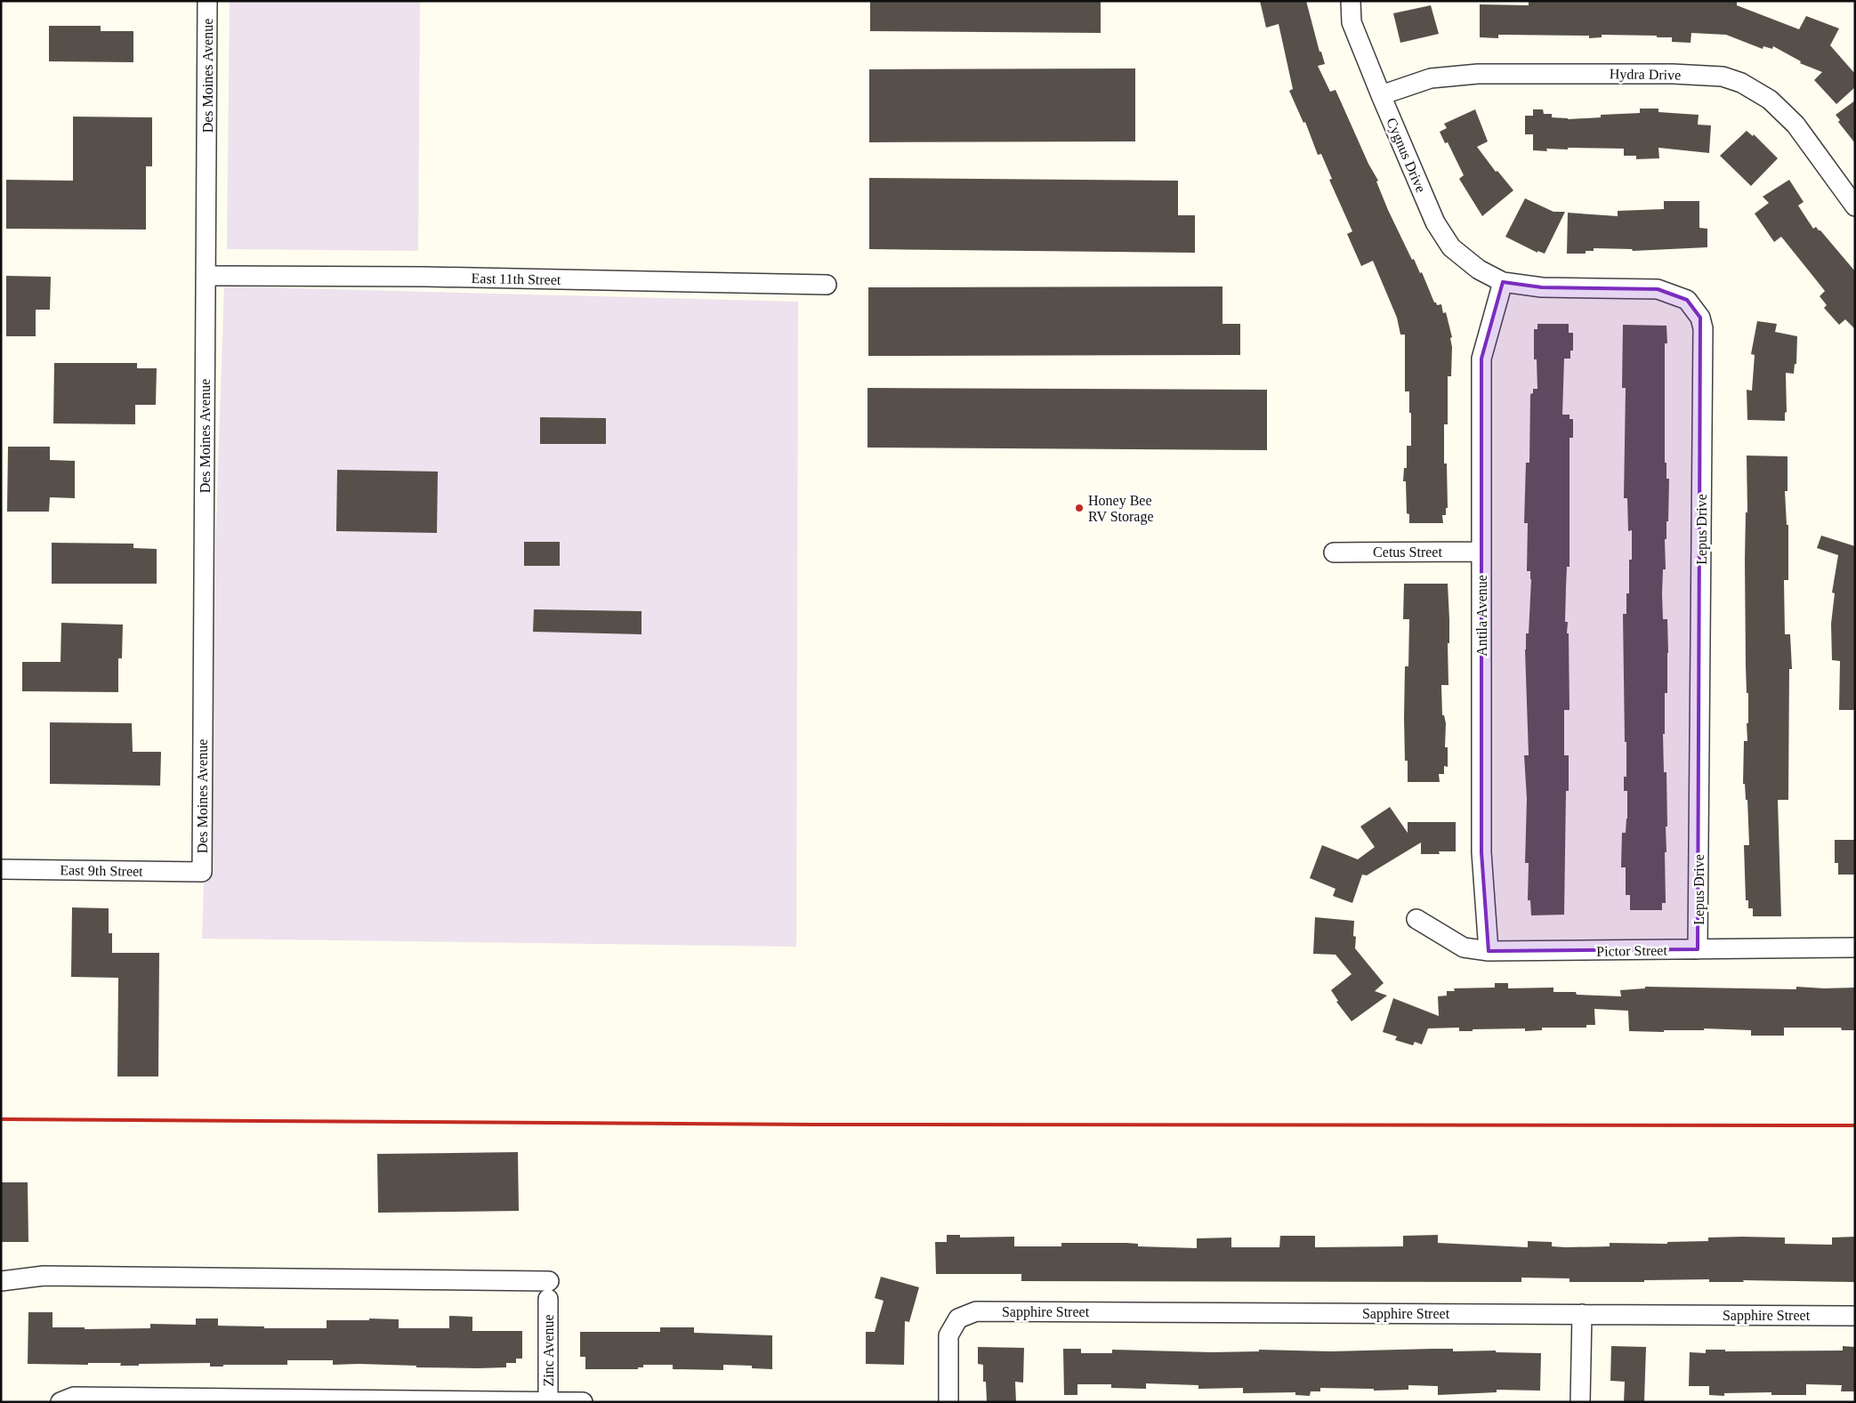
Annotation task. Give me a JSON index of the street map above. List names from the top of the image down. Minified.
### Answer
{"streets":{"street":["Hydra Drive","Des Moines Avenue","Cygnus Drive","East 11th Street","Lepus Drive","Cetus Street","Antila Avenue","East 9th Street","Pictor Street","Sapphire Street","Zinc Avenue"]},"crossings":[["Hydra Drive","Cygnus Drive"],["Des Moines Avenue","East 11th Street"],["Des Moines Avenue","East 9th Street"],["Cygnus Drive","Lepus Drive"],["Cygnus Drive","Antila Avenue"],["Lepus Drive","Antila Avenue"],["Lepus Drive","Pictor Street"],["Cetus Street","Antila Avenue"],["Antila Avenue","Pictor Street"]],"places":["Honey Bee RV Storage"]}
